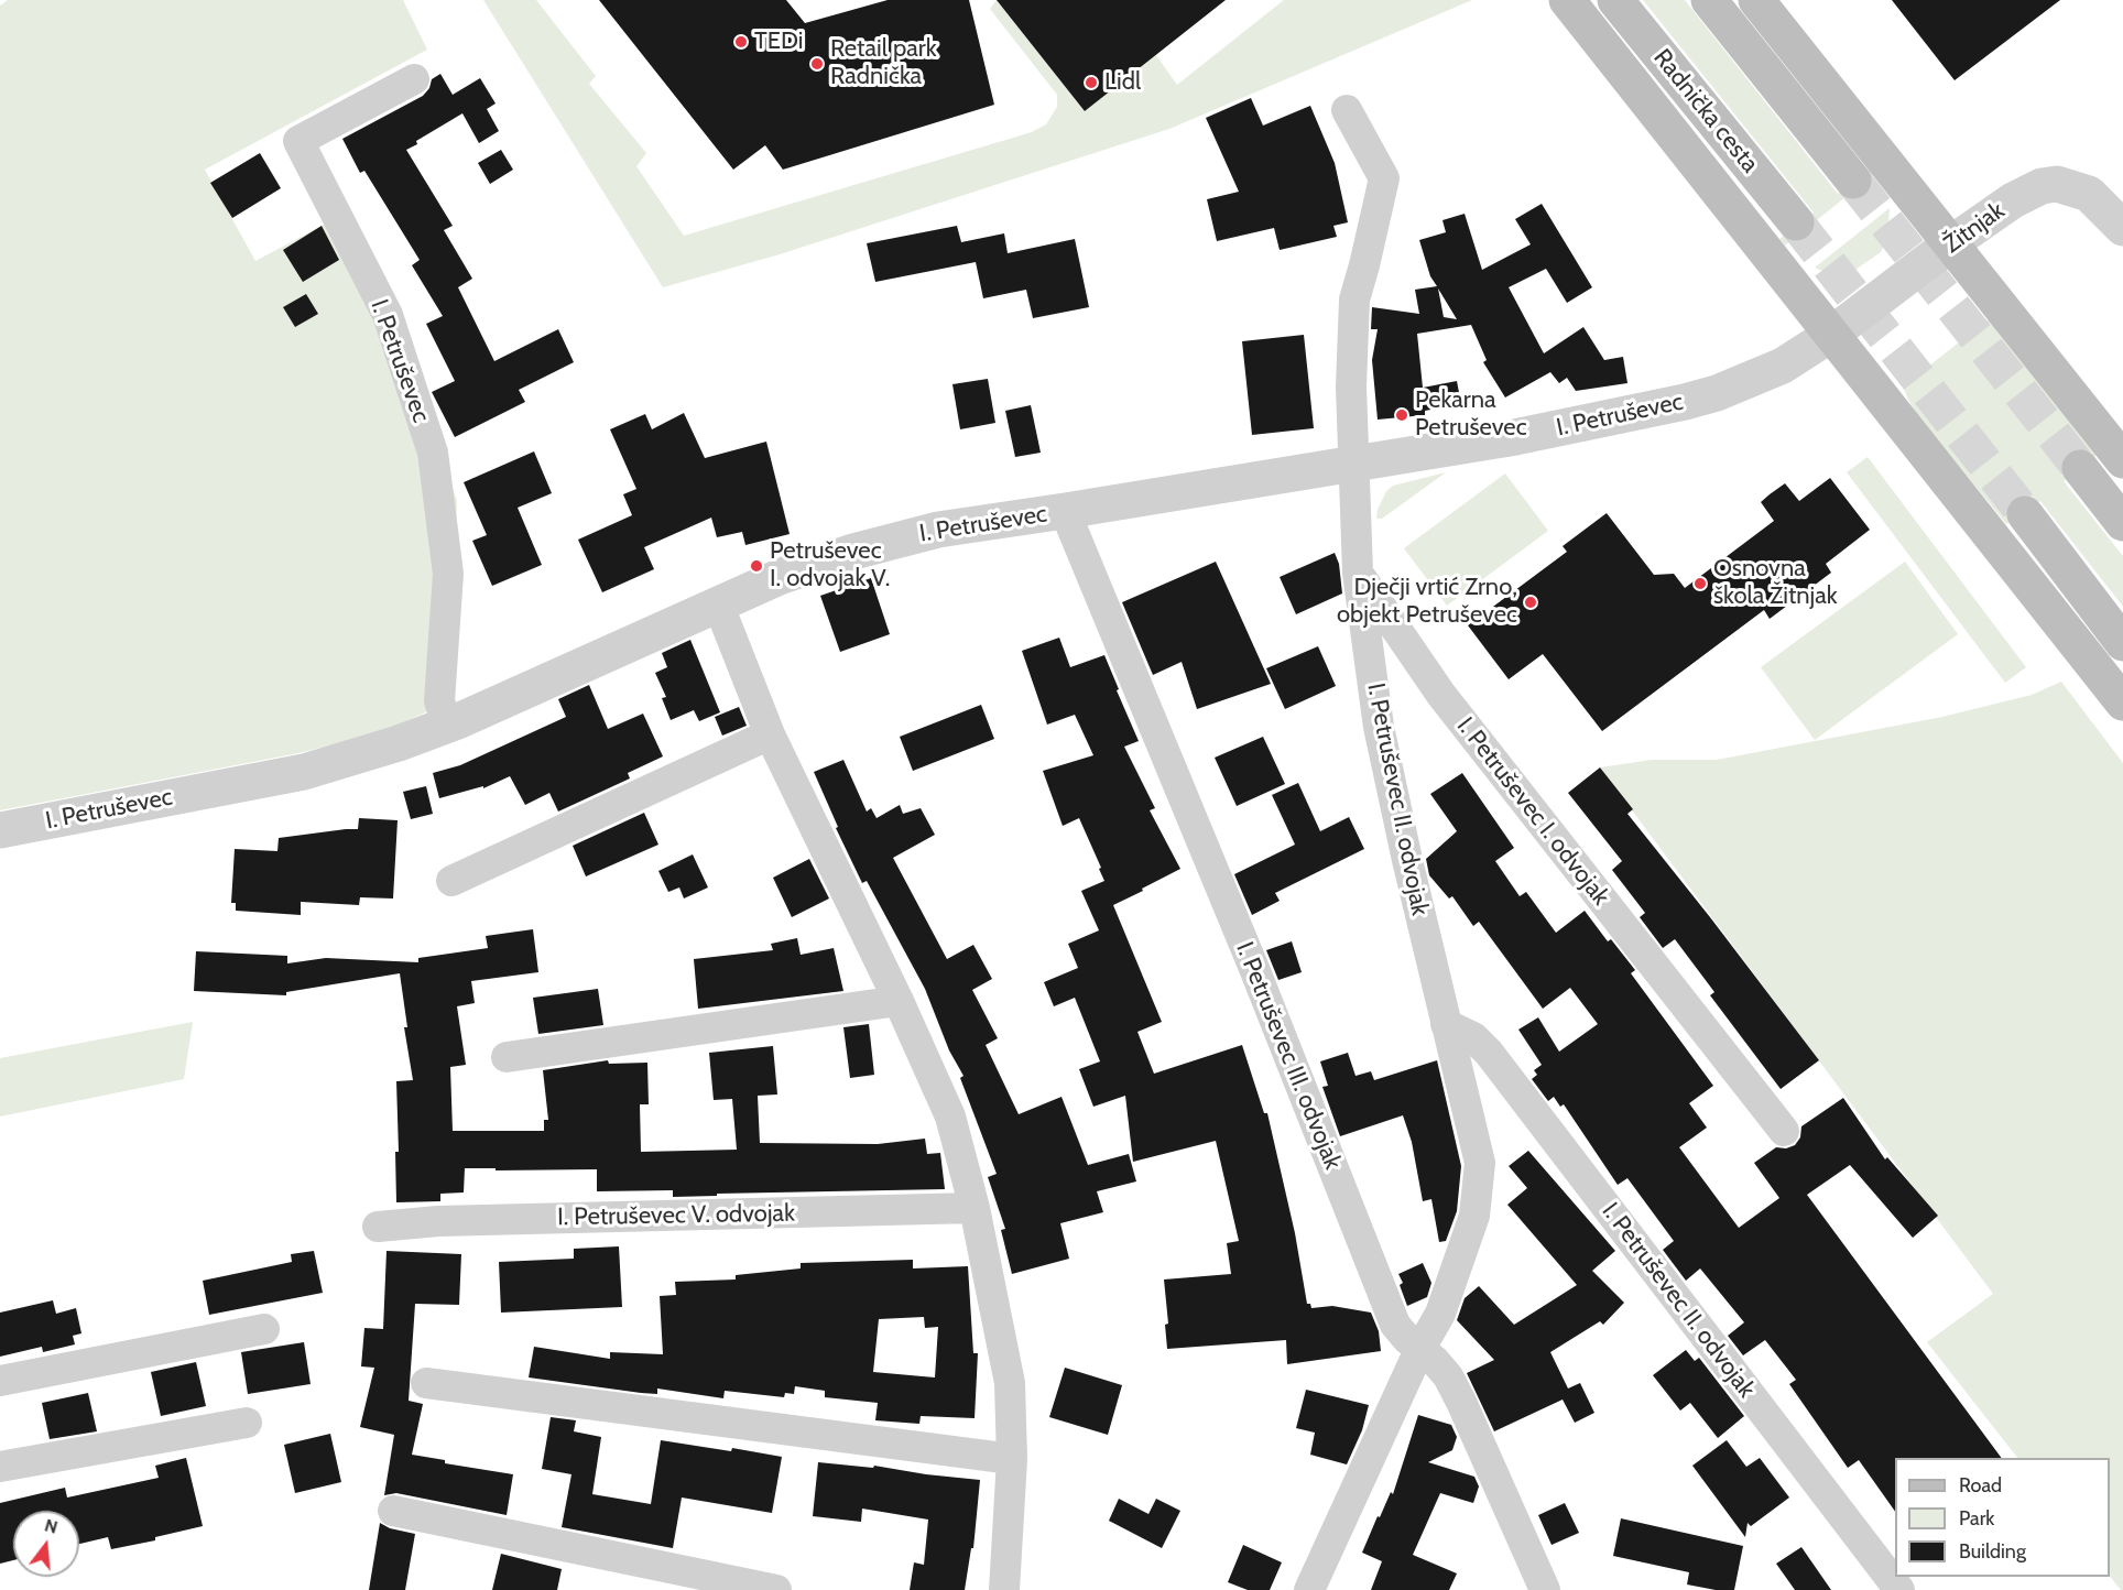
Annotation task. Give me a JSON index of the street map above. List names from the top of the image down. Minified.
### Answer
{"streets":{"main road":["Radnička cesta"],"street":["Žitnjak","I. Petruševec","I. Petruševec II. odvojak","I. Petruševec I. odvojak","I. Petruševec III. odvojak","I. Petruševec V. odvojak"]},"crossings":[["Žitnjak","I. Petruševec"],["I. Petruševec","I. Petruševec III. odvojak"],["I. Petruševec II. odvojak","I. Petruševec I. odvojak"],["I. Petruševec II. odvojak","I. Petruševec III. odvojak"]],"places":["TEDi","Retail park Radnička","Lidl","Pekarna Petruševec","Petruševec I. odvojak V.","Osnovna škola Žitnjak","Dječji vrtić Zrno, objekt Petruševec"],"legend":["Road","Park","Building"],"north":"top"}
